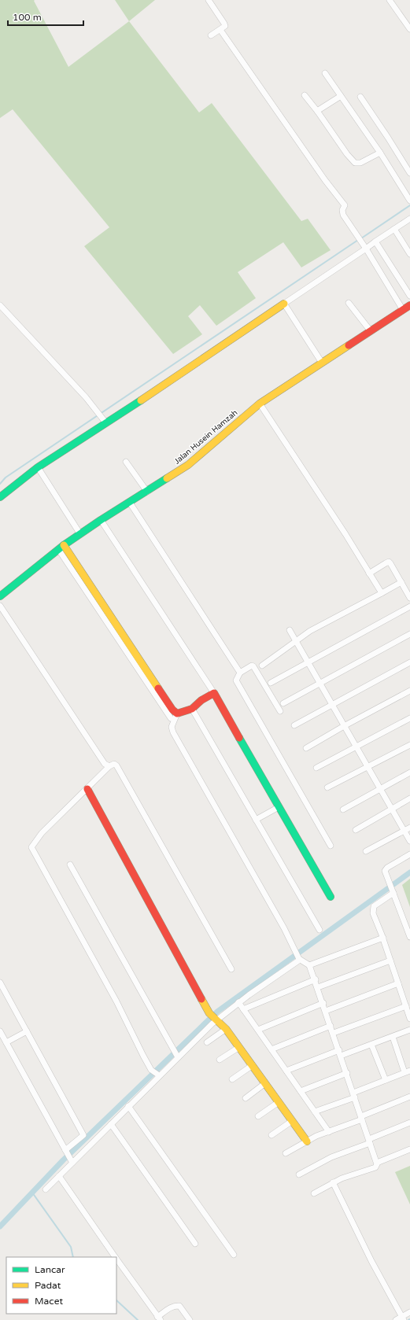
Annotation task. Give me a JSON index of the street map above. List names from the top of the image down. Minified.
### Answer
{"streets":{"street":["Jalan Husein Hamzah"]},"legend":["Lancar","Padat","Macet"],"scale_bar":"100 m"}
